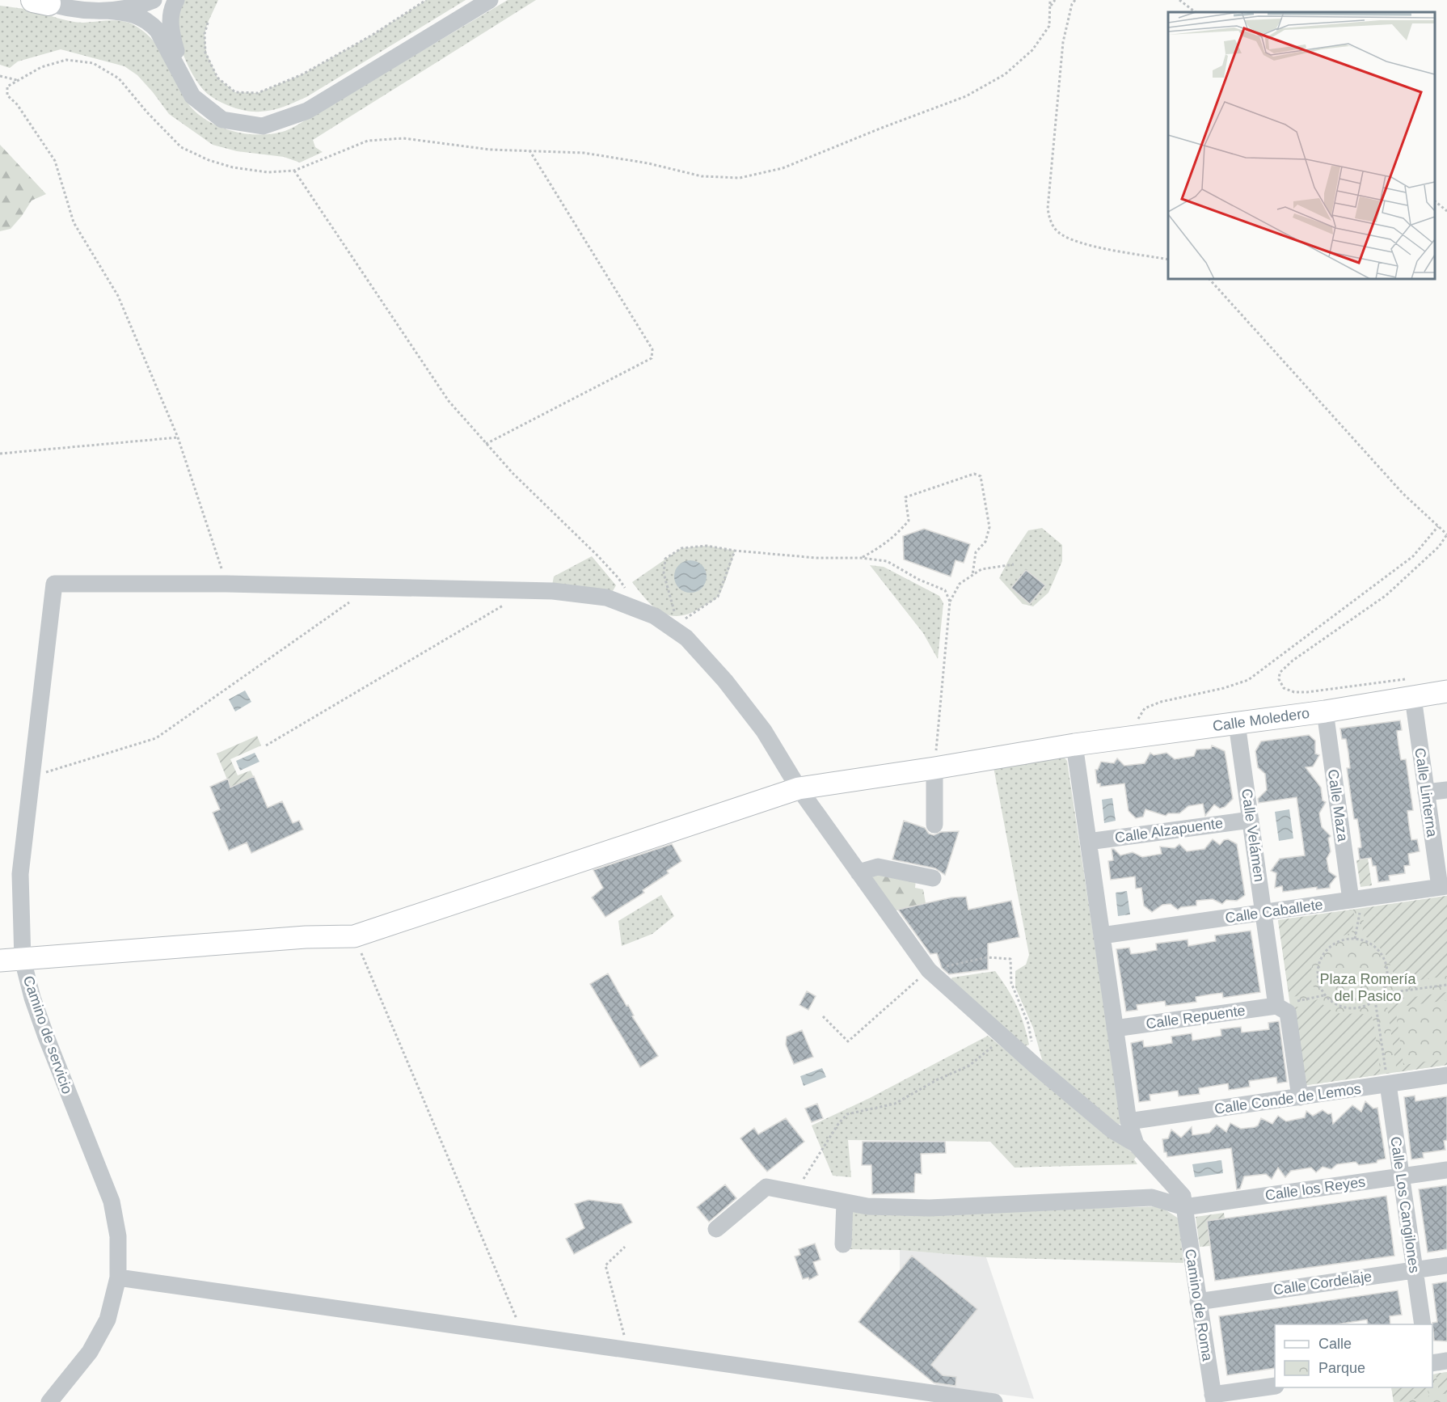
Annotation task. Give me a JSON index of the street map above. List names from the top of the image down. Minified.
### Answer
{"streets":{"main road":["Calle Moledero"],"street":["Calle Linterna","Calle Maza","Calle Alzapuente","Calle Velámen","Calle Caballete","Calle Repuente","Camino de servicio","Calle Conde de Lemos","Calle los Reyes","Calle Los Cangilones","Calle Cordelaje","Camino de Roma"]},"crossings":[["Calle Moledero","Calle Linterna"],["Calle Moledero","Calle Maza"],["Calle Moledero","Calle Velámen"],["Calle Moledero","Camino de servicio"],["Calle Linterna","Calle Caballete"],["Calle Maza","Calle Caballete"],["Calle Alzapuente","Calle Velámen"],["Calle Velámen","Calle Caballete"],["Calle Velámen","Calle Repuente"],["Calle Conde de Lemos","Calle Los Cangilones"],["Calle los Reyes","Calle Los Cangilones"],["Calle los Reyes","Camino de Roma"],["Calle Los Cangilones","Calle Cordelaje"],["Calle Cordelaje","Camino de Roma"]],"parks":["Plaza Romería del Pasico"],"legend":["Calle","Parque"]}
